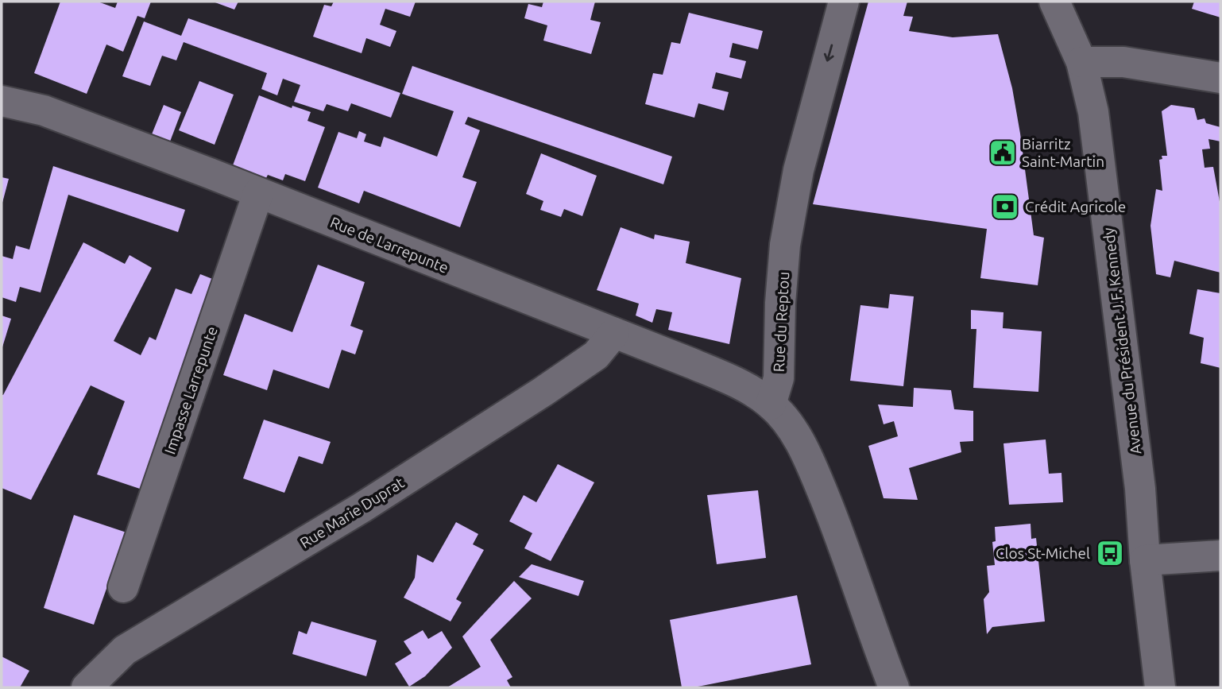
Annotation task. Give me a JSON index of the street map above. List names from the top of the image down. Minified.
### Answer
{"streets":{"street":["Rue de Larrepunte","Rue du Reptou","Avenue du Président J.F. Kennedy","Impasse Larrepunte","Rue Marie Duprat"]},"crossings":[["Rue de Larrepunte","Rue du Reptou"],["Rue de Larrepunte","Impasse Larrepunte"],["Rue de Larrepunte","Rue Marie Duprat"]],"one_way":["Rue du Reptou"],"places":{"public building":["Biarritz Saint-Martin"],"bank":["Crédit Agricole"],"bus stop":["Clos St-Michel"]}}
